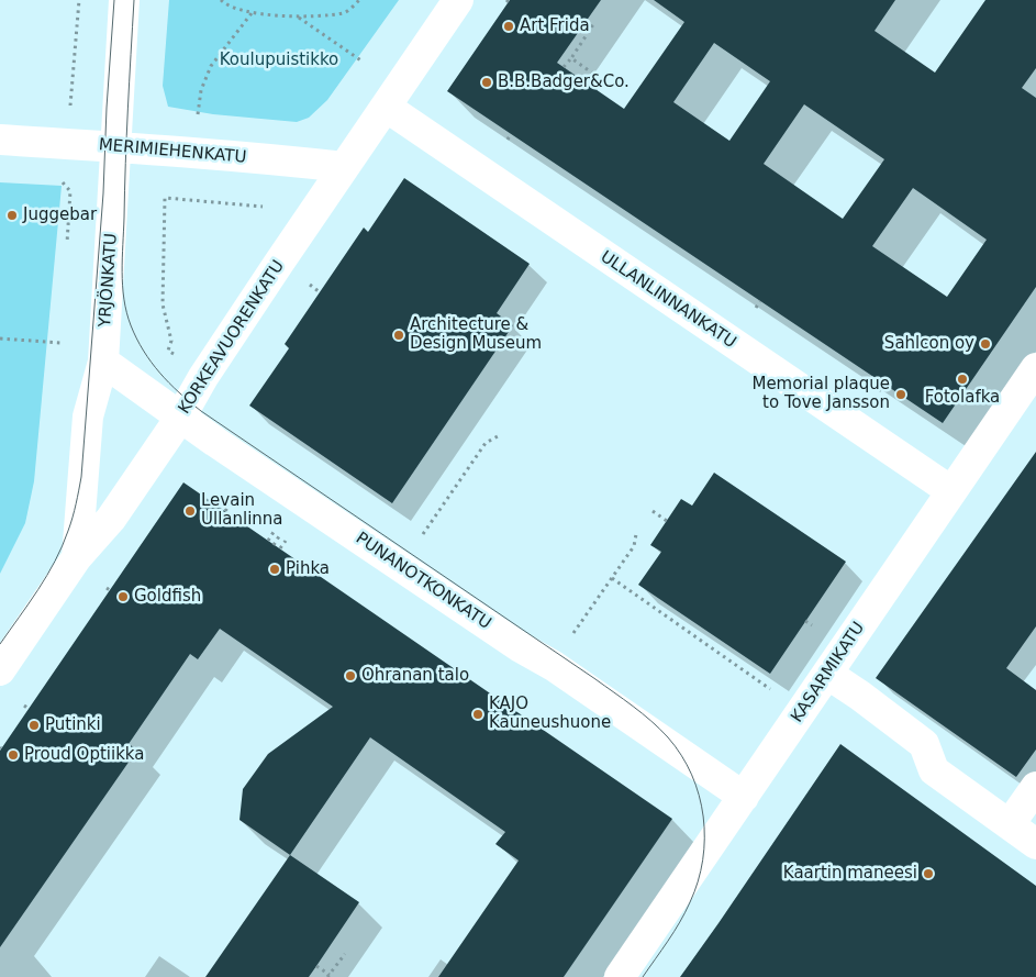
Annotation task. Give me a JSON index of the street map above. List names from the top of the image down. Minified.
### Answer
{"streets":{"street":["MERIMIEHENKATU","YRJÖNKATU","ULLANLINNANKATU","KORKEAVUORENKATU","PUNANOTKONKATU","KASARMIKATU"]},"crossings":[["MERIMIEHENKATU","YRJÖNKATU"],["MERIMIEHENKATU","KORKEAVUORENKATU"],["YRJÖNKATU","KORKEAVUORENKATU"],["YRJÖNKATU","PUNANOTKONKATU"],["ULLANLINNANKATU","KORKEAVUORENKATU"],["ULLANLINNANKATU","KASARMIKATU"],["KORKEAVUORENKATU","PUNANOTKONKATU"],["PUNANOTKONKATU","KASARMIKATU"]],"parks":["Koulupuistikko"],"places":["Art Frida","B.B.Badger&Co.","Juggebar","Architecture & Design Museum","Sahlcon oy","Fotolafka","Memorial plaque to Tove Jansson","Levain Ullanlinna","Pihka","Goldfish","Ohranan talo","KAJO Kauneushuone","Putinki","Proud Optiikka","Kaartin maneesi"]}
